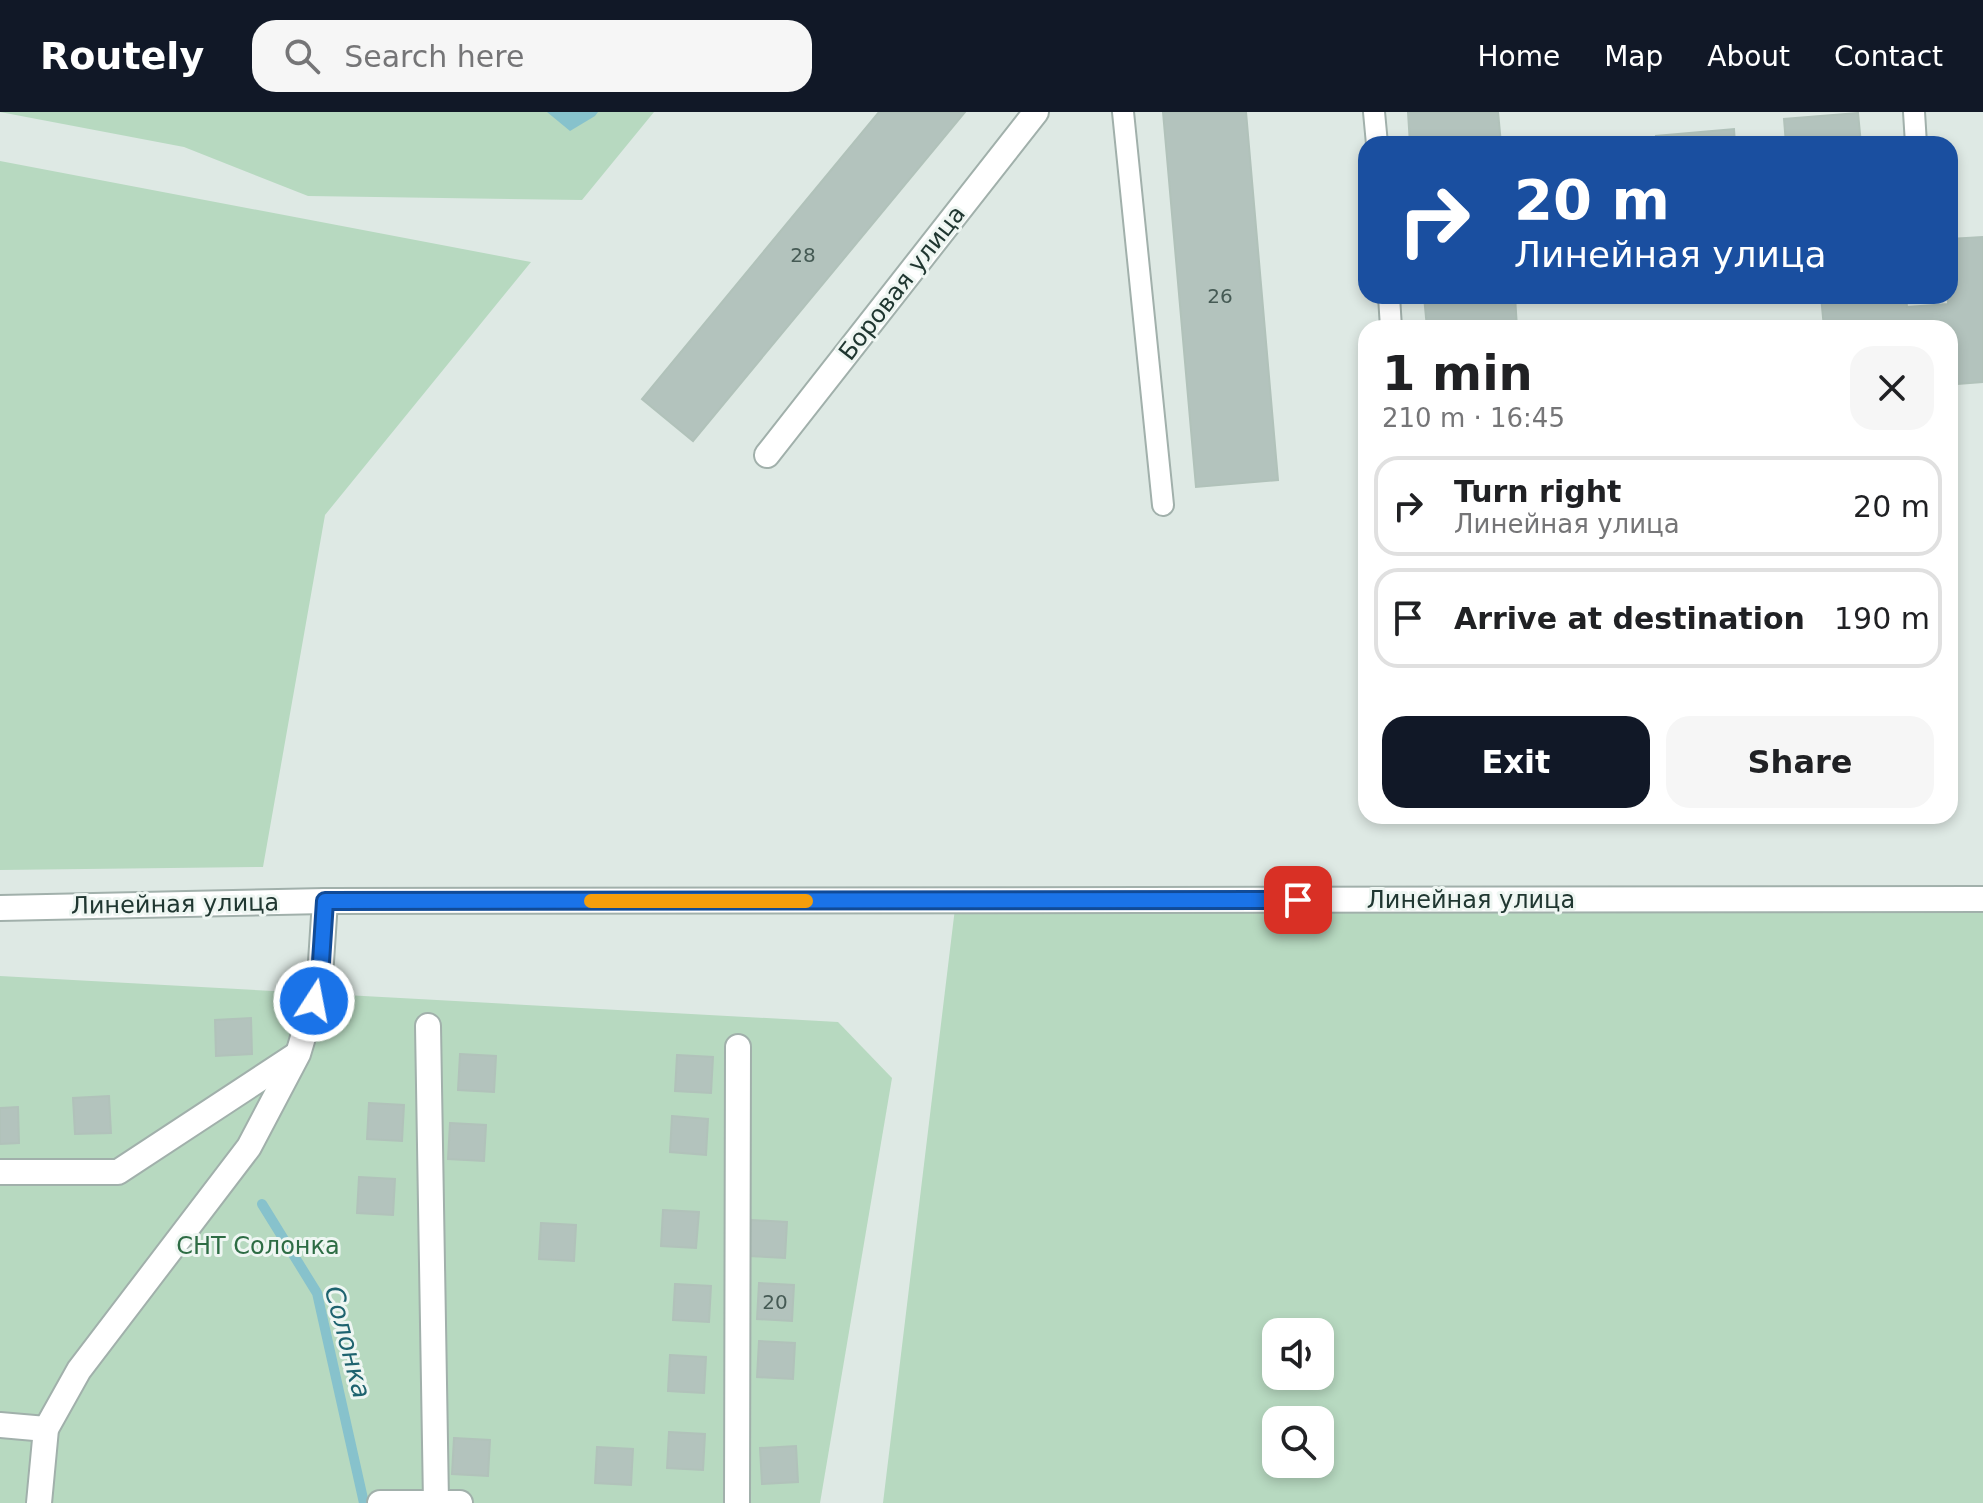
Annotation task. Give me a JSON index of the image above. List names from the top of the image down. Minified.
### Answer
{"streets":{"street":["Боровая улица","Линейная улица"]},"water":["Солонка"],"parks":["СНТ Солонка"],"house_numbers":["28","26","20"],"page":{"header":"Routely","search":"Search here","nav":["Home","Map","About","Contact"],"turn":["20 m","Линейная улица"],"heading":["1 min","210 m · 16:45"],"list":[{"name":"Turn right","note":"Линейная улица","value":"20 m"},{"name":"Arrive at destination","value":"190 m"}],"buttons":["Exit","Share"]}}
